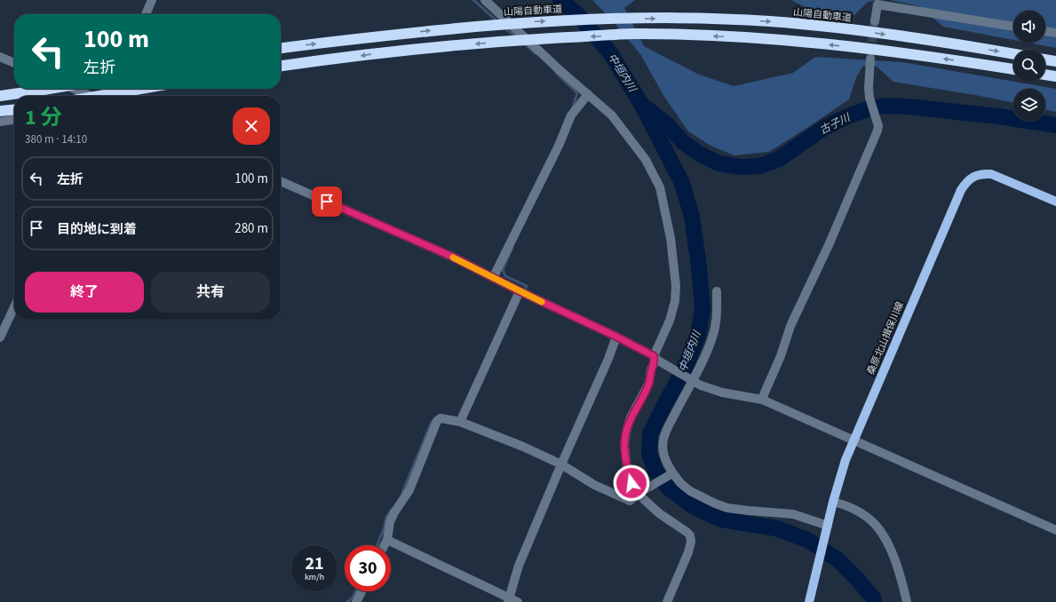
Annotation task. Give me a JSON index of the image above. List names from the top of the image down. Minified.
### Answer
{"streets":{"highway":["山陽自動車道"],"main road":["桑原北山揖保川線"]},"water":["中垣内川","古子川"],"page":{"turn":["100 m","左折"],"heading":["1 分","380 m · 14:10"],"list":[{"name":"左折","value":"100 m"},{"name":"目的地に到着","value":"280 m"}],"buttons":["終了","共有"],"speed":"21 km/h","limit":"30"}}
